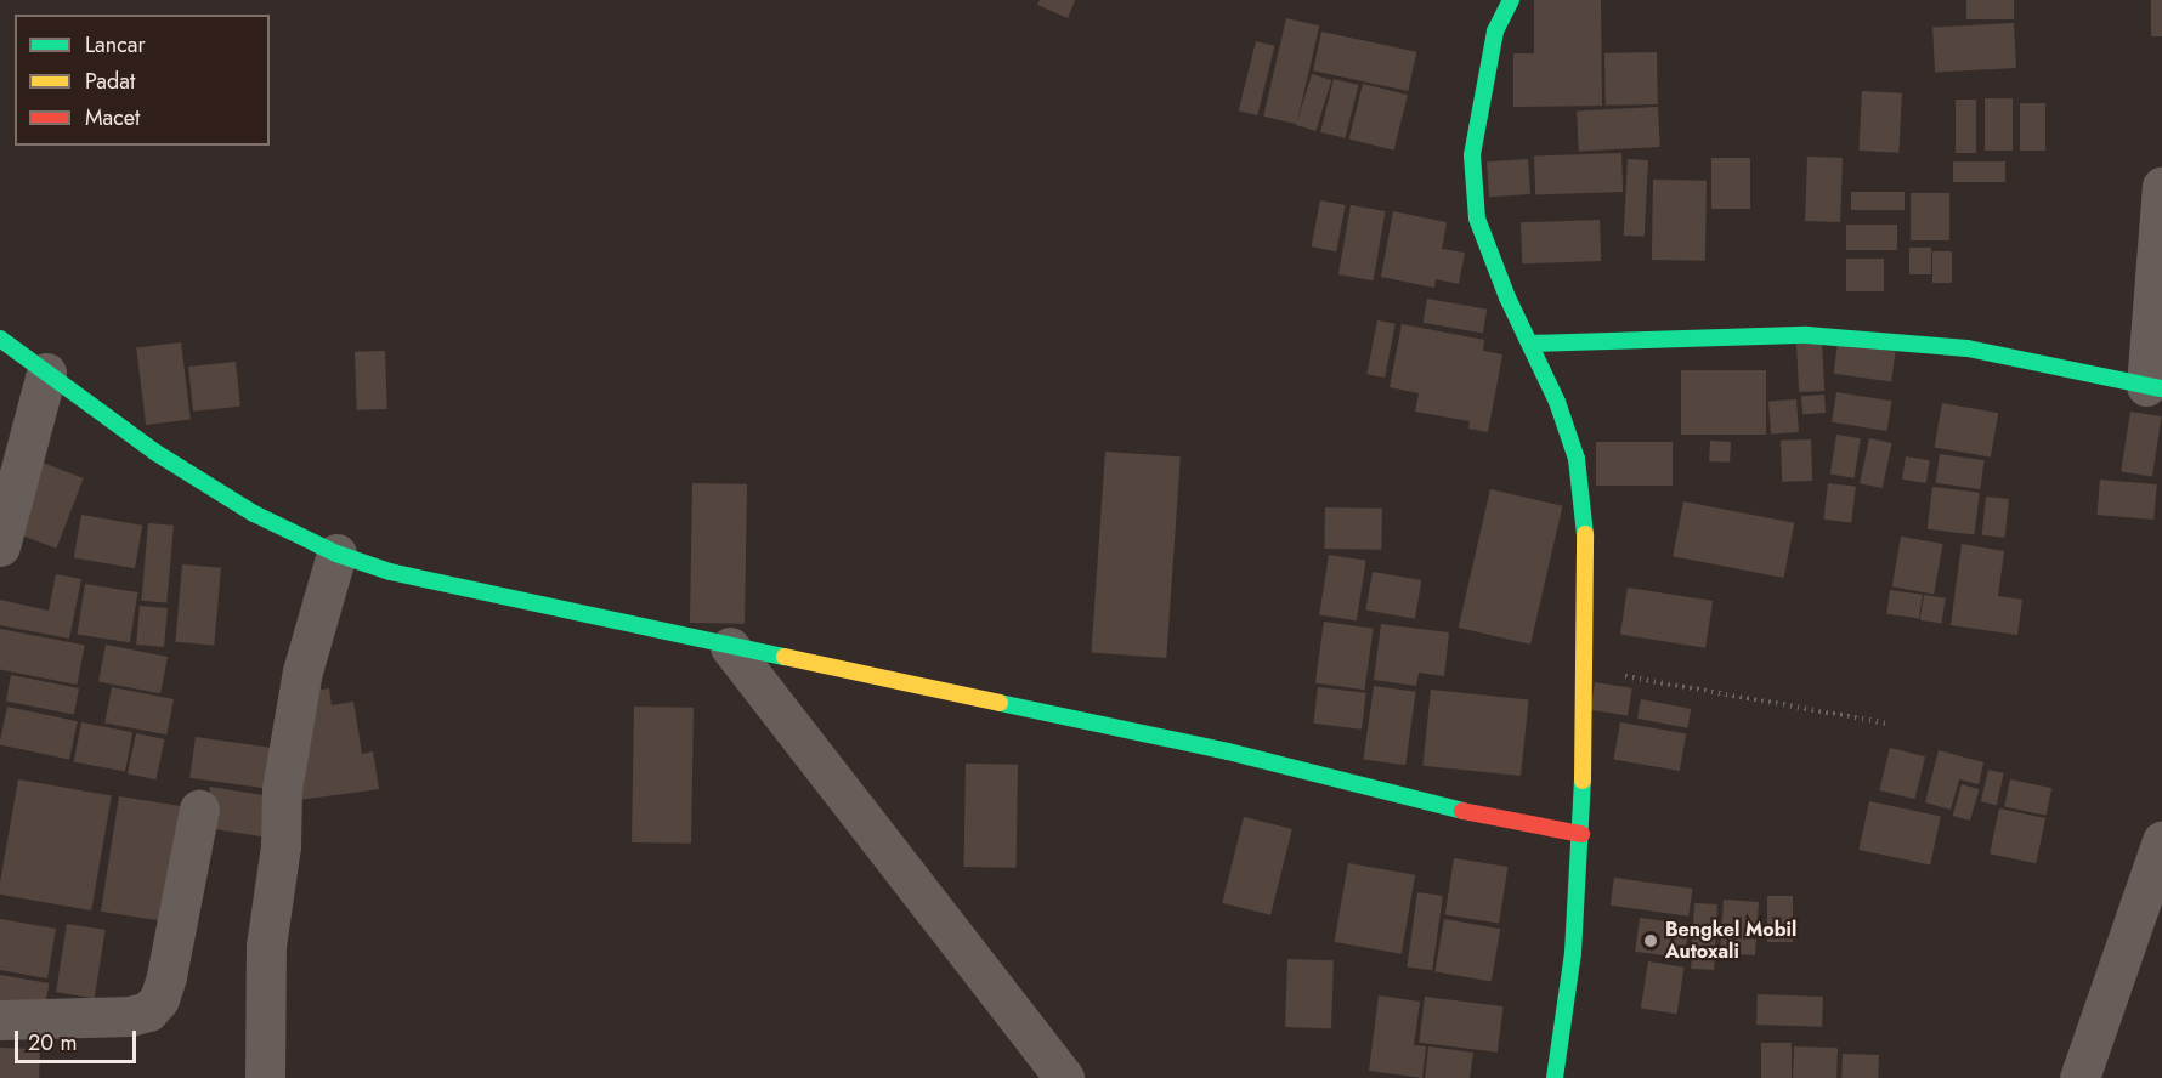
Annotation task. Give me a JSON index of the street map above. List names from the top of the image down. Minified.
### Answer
{"places":["Bengkel Mobil Autoxali"],"legend":["Lancar","Padat","Macet"],"scale_bar":"20 m"}
